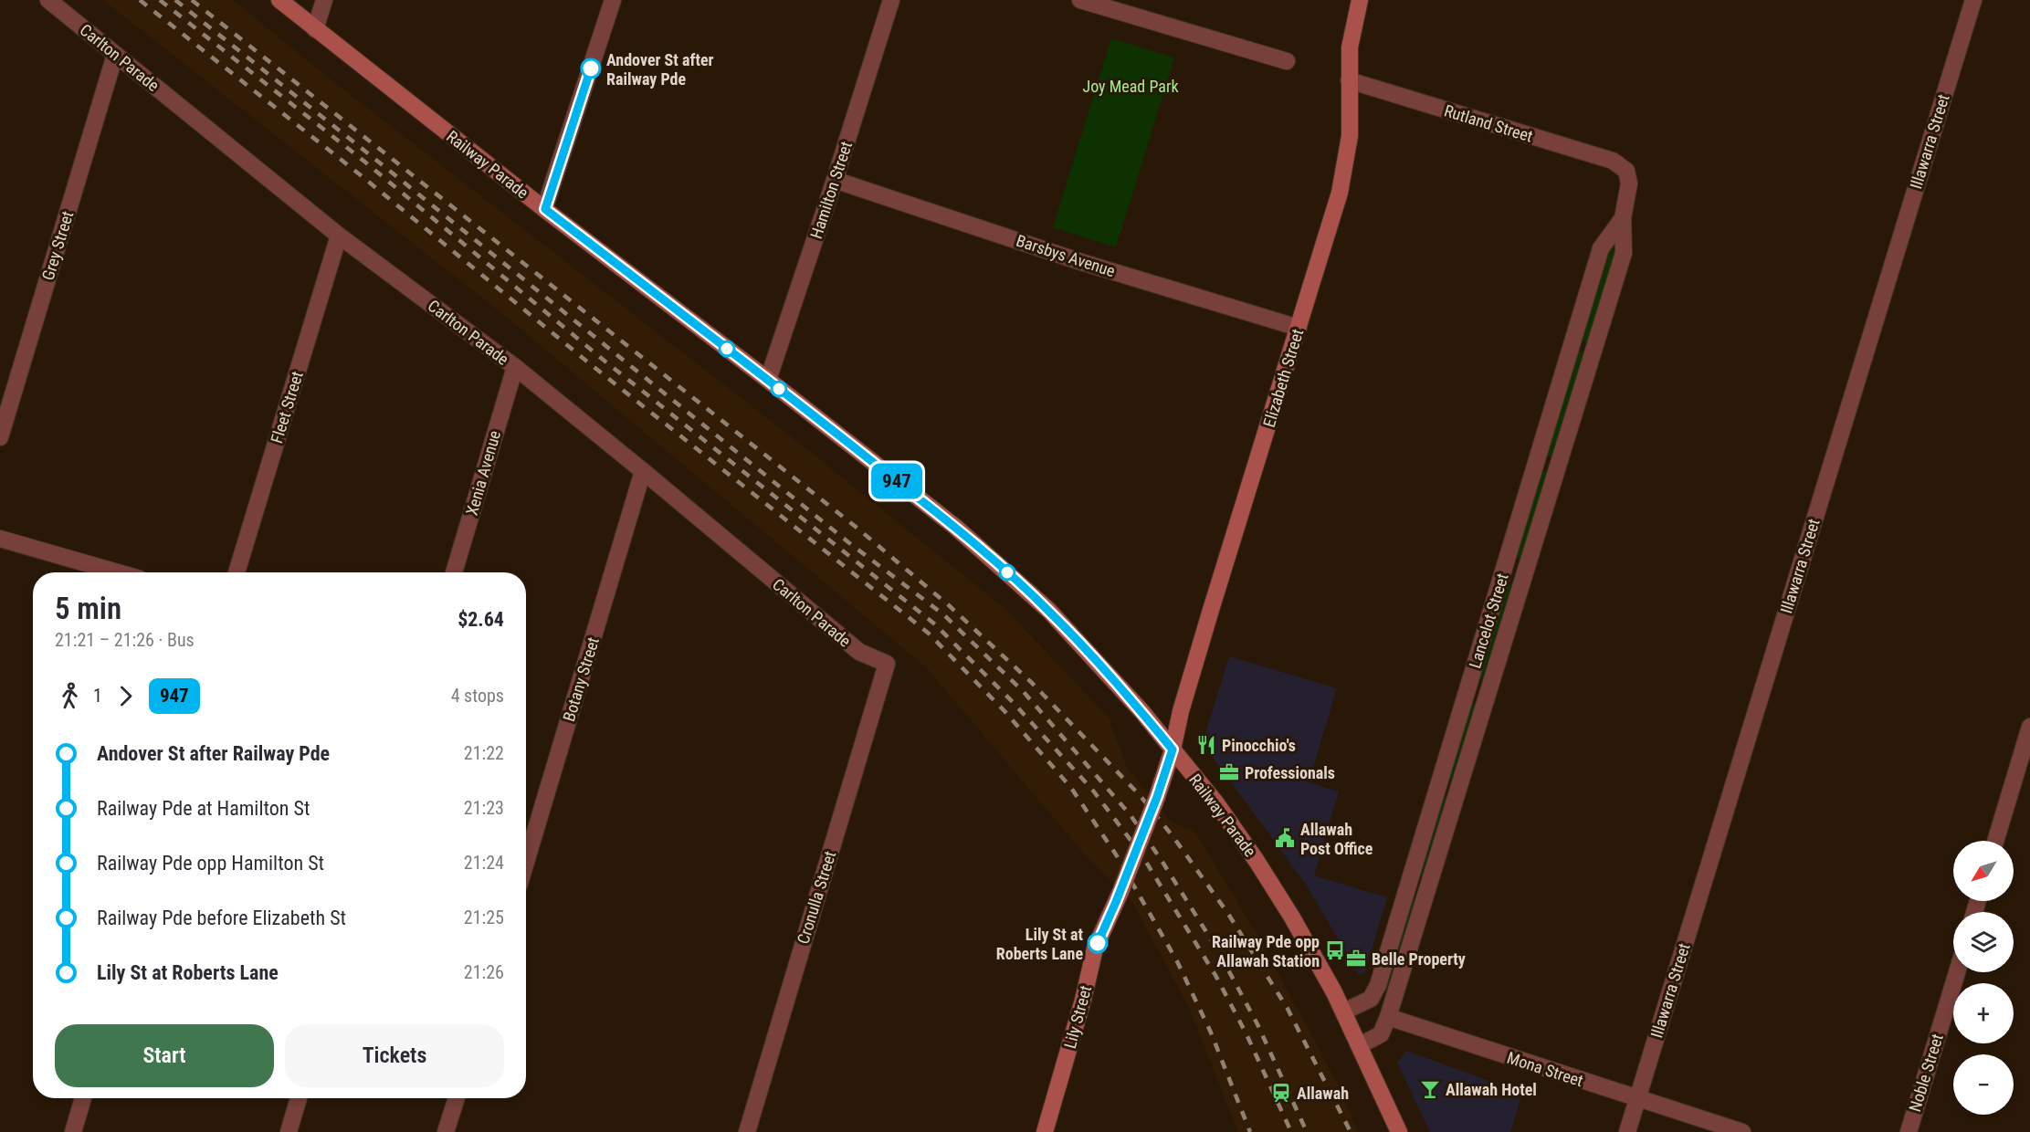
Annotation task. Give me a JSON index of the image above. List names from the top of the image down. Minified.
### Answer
{"streets":{"main road":["Railway Parade","Elizabeth Street","Lily Street"],"street":["Carlton Parade","Rutland Street","Illawarra Street","Hamilton Street","Grey Street","Barsbys Avenue","Fleet Street","Xenia Avenue","Lancelot Street","Botany Street","Cronulla Street","Mona Street","Noble Street"]},"crossings":[["Carlton Parade","Grey Street"],["Carlton Parade","Fleet Street"],["Carlton Parade","Xenia Avenue"],["Carlton Parade","Botany Street"],["Carlton Parade","Cronulla Street"],["Rutland Street","Elizabeth Street"],["Rutland Street","Lancelot Street"],["Illawarra Street","Mona Street"],["Railway Parade","Hamilton Street"],["Railway Parade","Elizabeth Street"],["Railway Parade","Lily Street"],["Hamilton Street","Barsbys Avenue"],["Barsbys Avenue","Elizabeth Street"],["Elizabeth Street","Lily Street"],["Lancelot Street","Mona Street"]],"parks":["Joy Mead Park"],"places":{"other":["Andover St after Railway Pde","Lily St at Roberts Lane"],"restaurant":["Pinocchio's"],"office":["Professionals","Belle Property"],"public building":["Allawah Post Office"],"bus stop":["Railway Pde opp Allawah Station"],"bar":["Allawah Hotel"],"station":["Allawah"]},"lines":["bus line 947"],"north":"bottom left","page":{"on_map":"947","heading":["5 min","21:21 – 21:26 · Bus","$2.64"],"legs":["1","947","4 stops"],"list":[{"name":"Andover St after Railway Pde","value":"21:22"},{"name":"Railway Pde at Hamilton St","value":"21:23"},{"name":"Railway Pde opp Hamilton St","value":"21:24"},{"name":"Railway Pde before Elizabeth St","value":"21:25"},{"name":"Lily St at Roberts Lane","value":"21:26"}],"map_buttons":["+","−"],"buttons":["Start","Tickets"]}}
